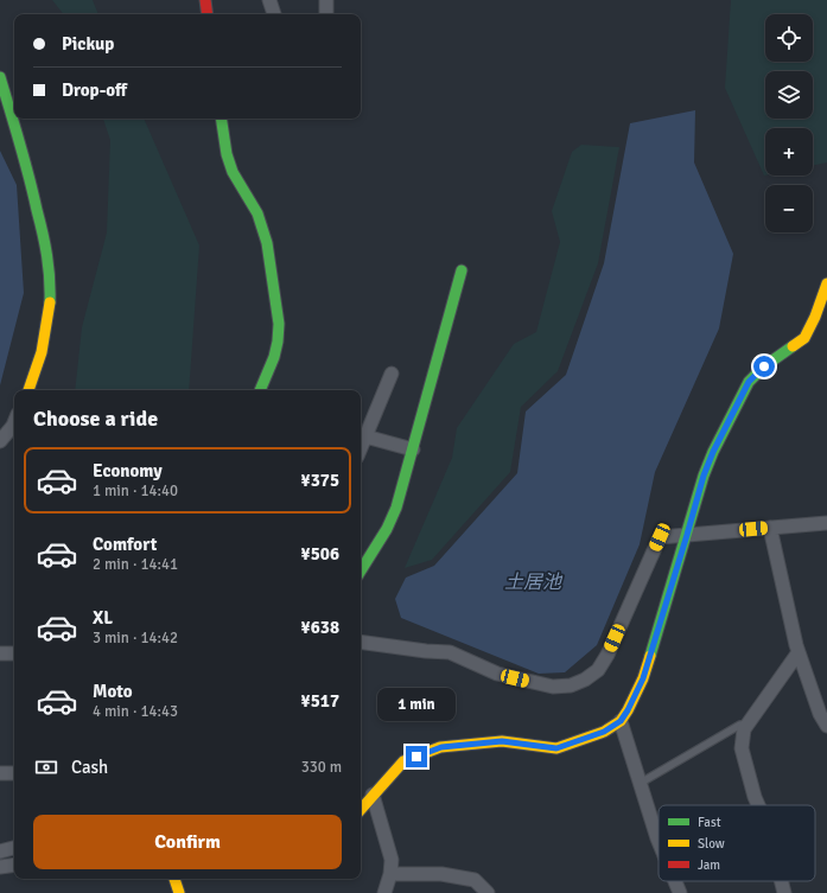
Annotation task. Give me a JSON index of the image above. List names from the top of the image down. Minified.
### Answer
{"water":["土居池"],"legend":["Fast","Slow","Jam"],"page":{"map_buttons":["+","−"],"banner":["Pickup","Drop-off"],"heading":"Choose a ride","list":[{"name":"Economy","note":"1 min · 14:40","value":"¥375"},{"name":"Comfort","note":"2 min · 14:41","value":"¥506"},{"name":"XL","note":"3 min · 14:42","value":"¥638"},{"name":"Moto","note":"4 min · 14:43","value":"¥517"}],"bubble":"1 min","pay":["Cash","330 m"],"buttons":"Confirm"}}
